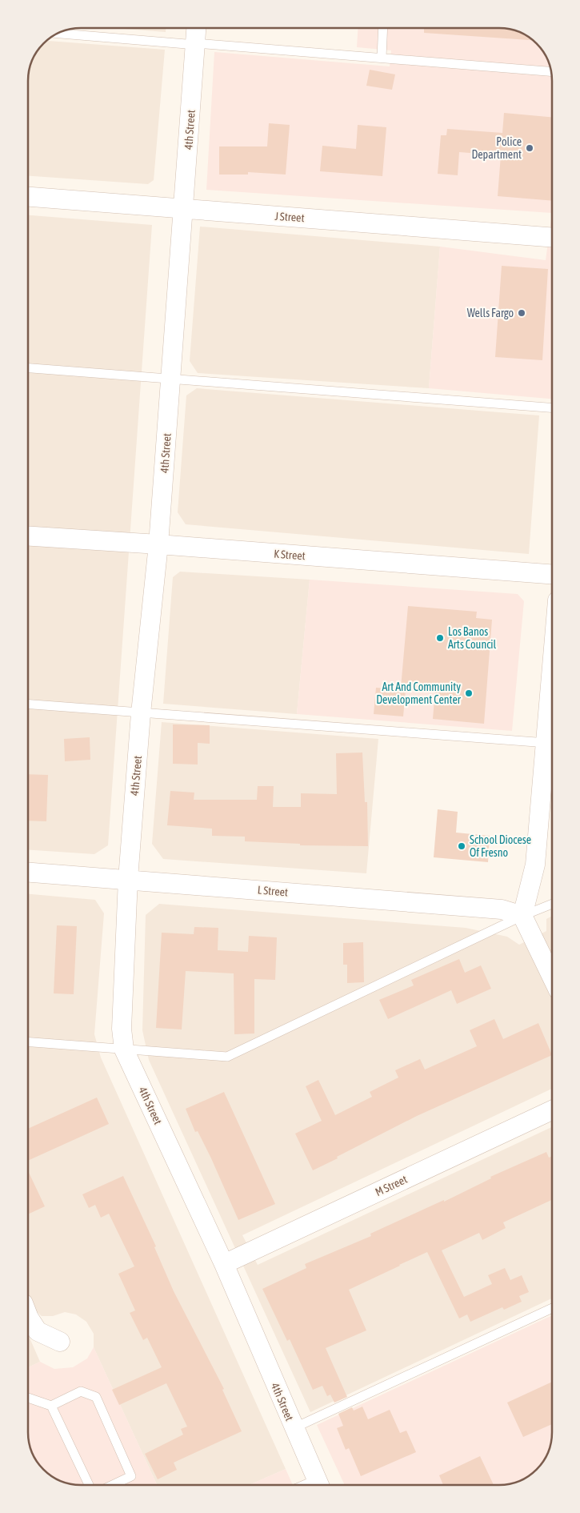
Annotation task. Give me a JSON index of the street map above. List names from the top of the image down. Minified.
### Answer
{"streets":{"street":["4th Street","J Street","K Street","L Street","M Street"]},"crossings":[["4th Street","J Street"],["4th Street","K Street"],["4th Street","L Street"],["4th Street","M Street"]],"places":["Police Department","Wells Fargo","Los Banos Arts Council","Art And Community Development Center","School Diocese Of Fresno"]}
